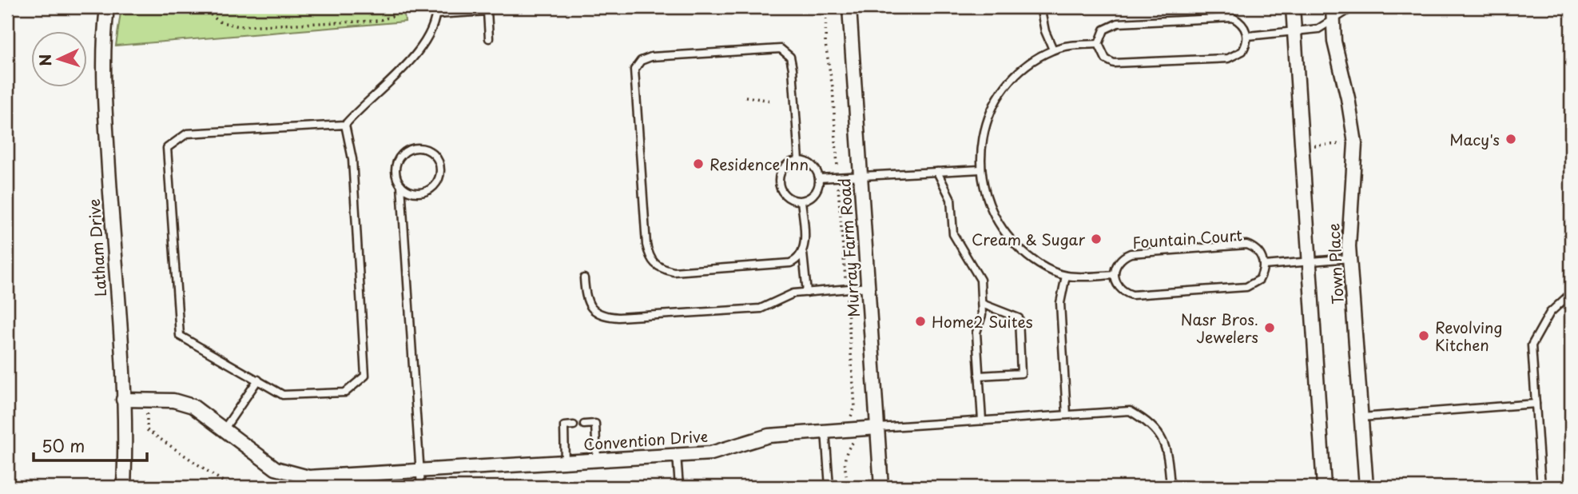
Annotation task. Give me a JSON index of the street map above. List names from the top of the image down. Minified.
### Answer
{"streets":{"street":["Latham Drive","Murray Farm Road","Town Place","Convention Drive"],"lane":["Fountain Court"]},"crossings":[["Latham Drive","Convention Drive"],["Murray Farm Road","Convention Drive"]],"places":["Macy's","Residence Inn","Cream & Sugar","Home2 Suites","Nasr Bros. Jewelers","Revolving Kitchen"],"scale_bar":"50 m","north":"left"}
